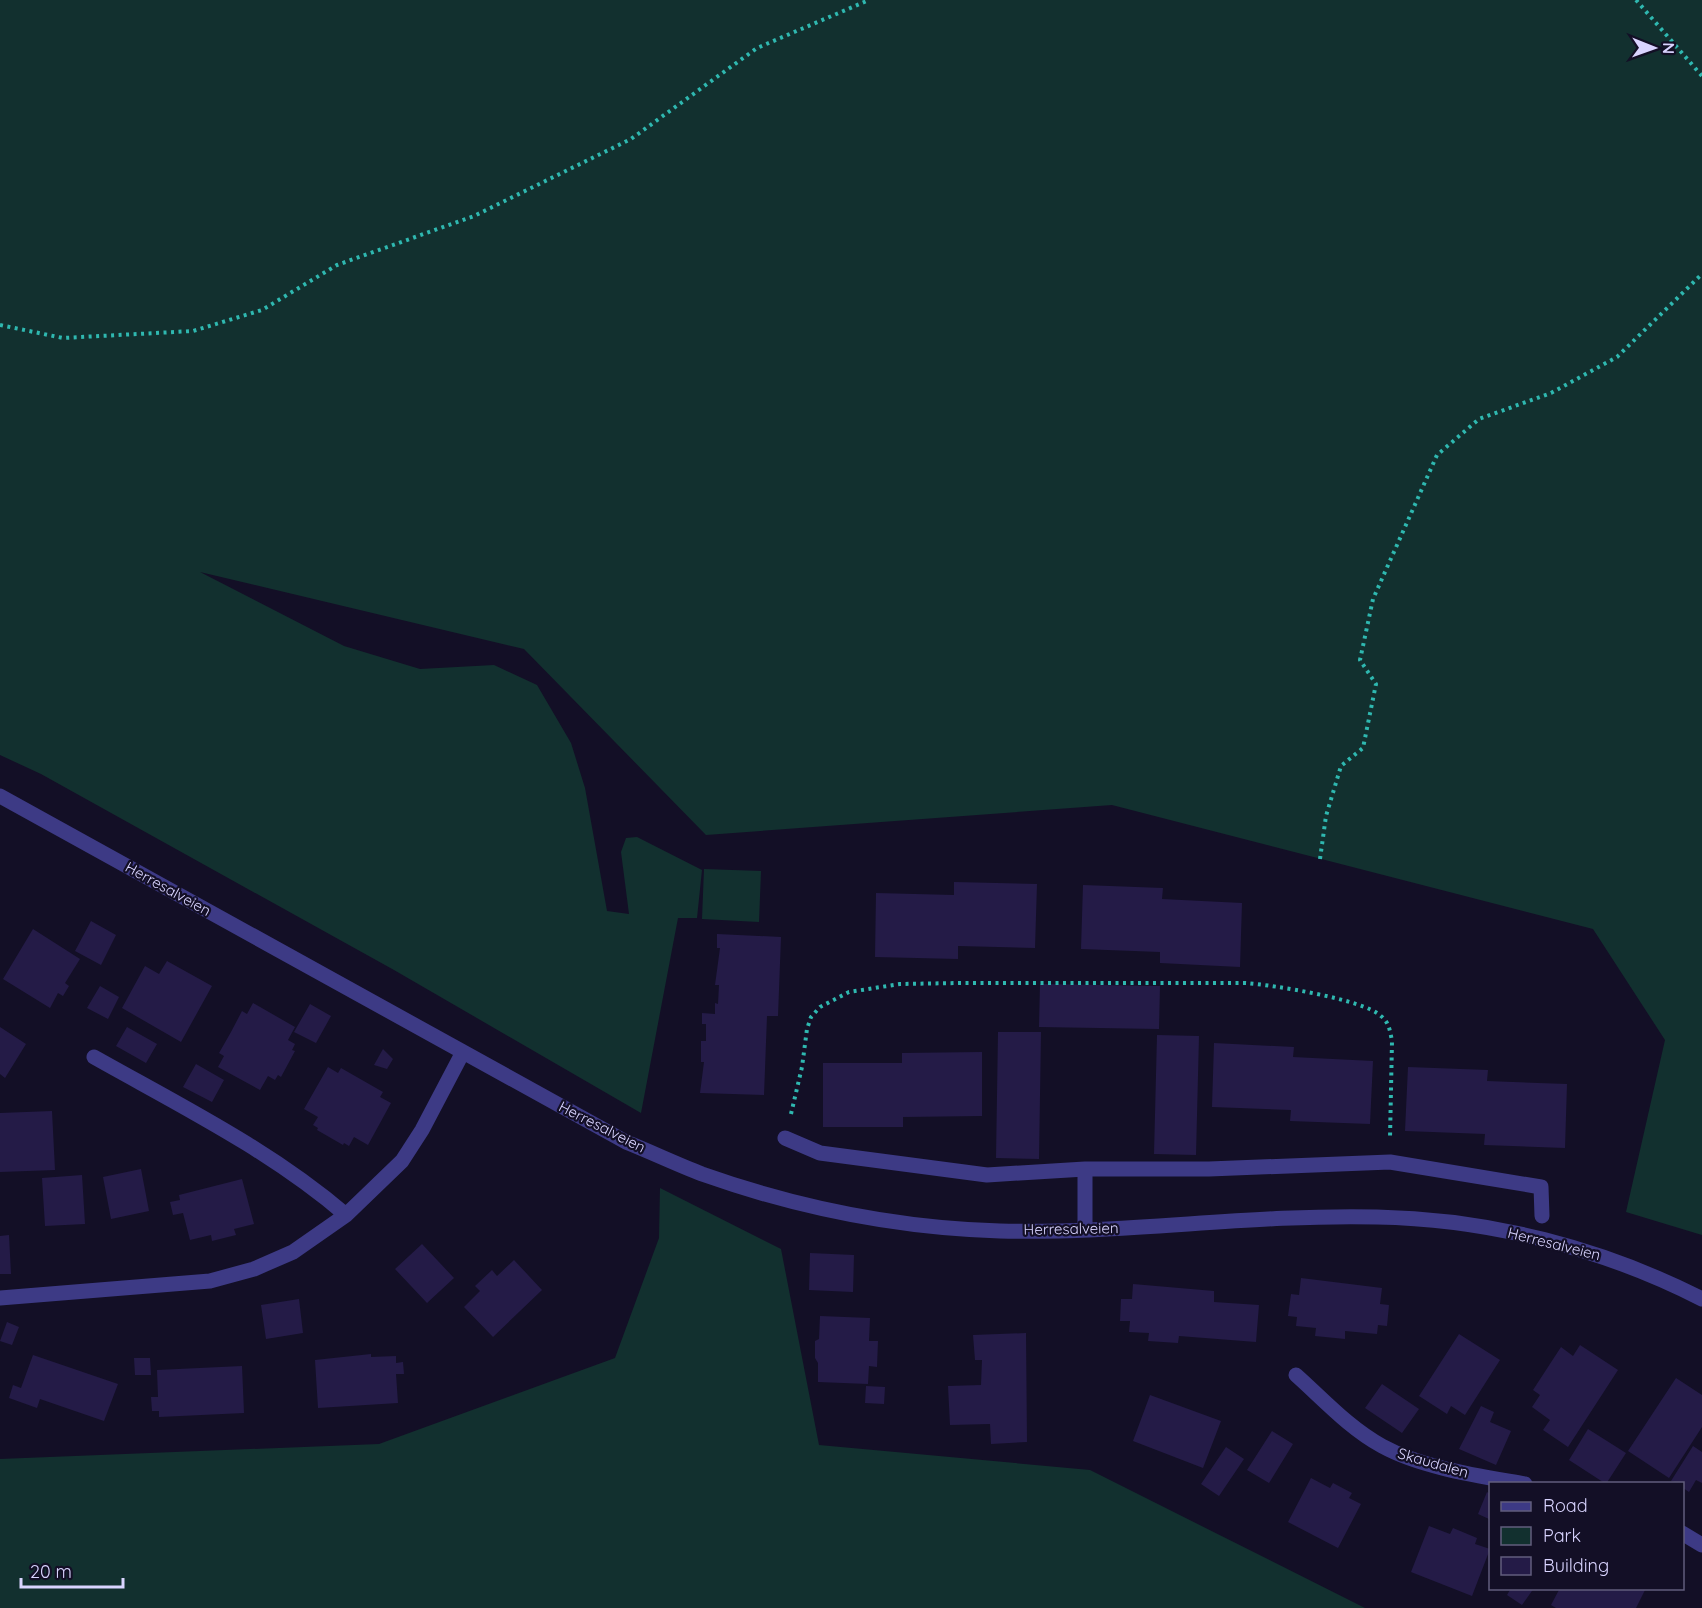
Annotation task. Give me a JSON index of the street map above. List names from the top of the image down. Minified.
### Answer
{"streets":{"street":["Herresalveien","Skaudalen"]},"legend":["Road","Park","Building"],"scale_bar":"20 m","north":"right"}
